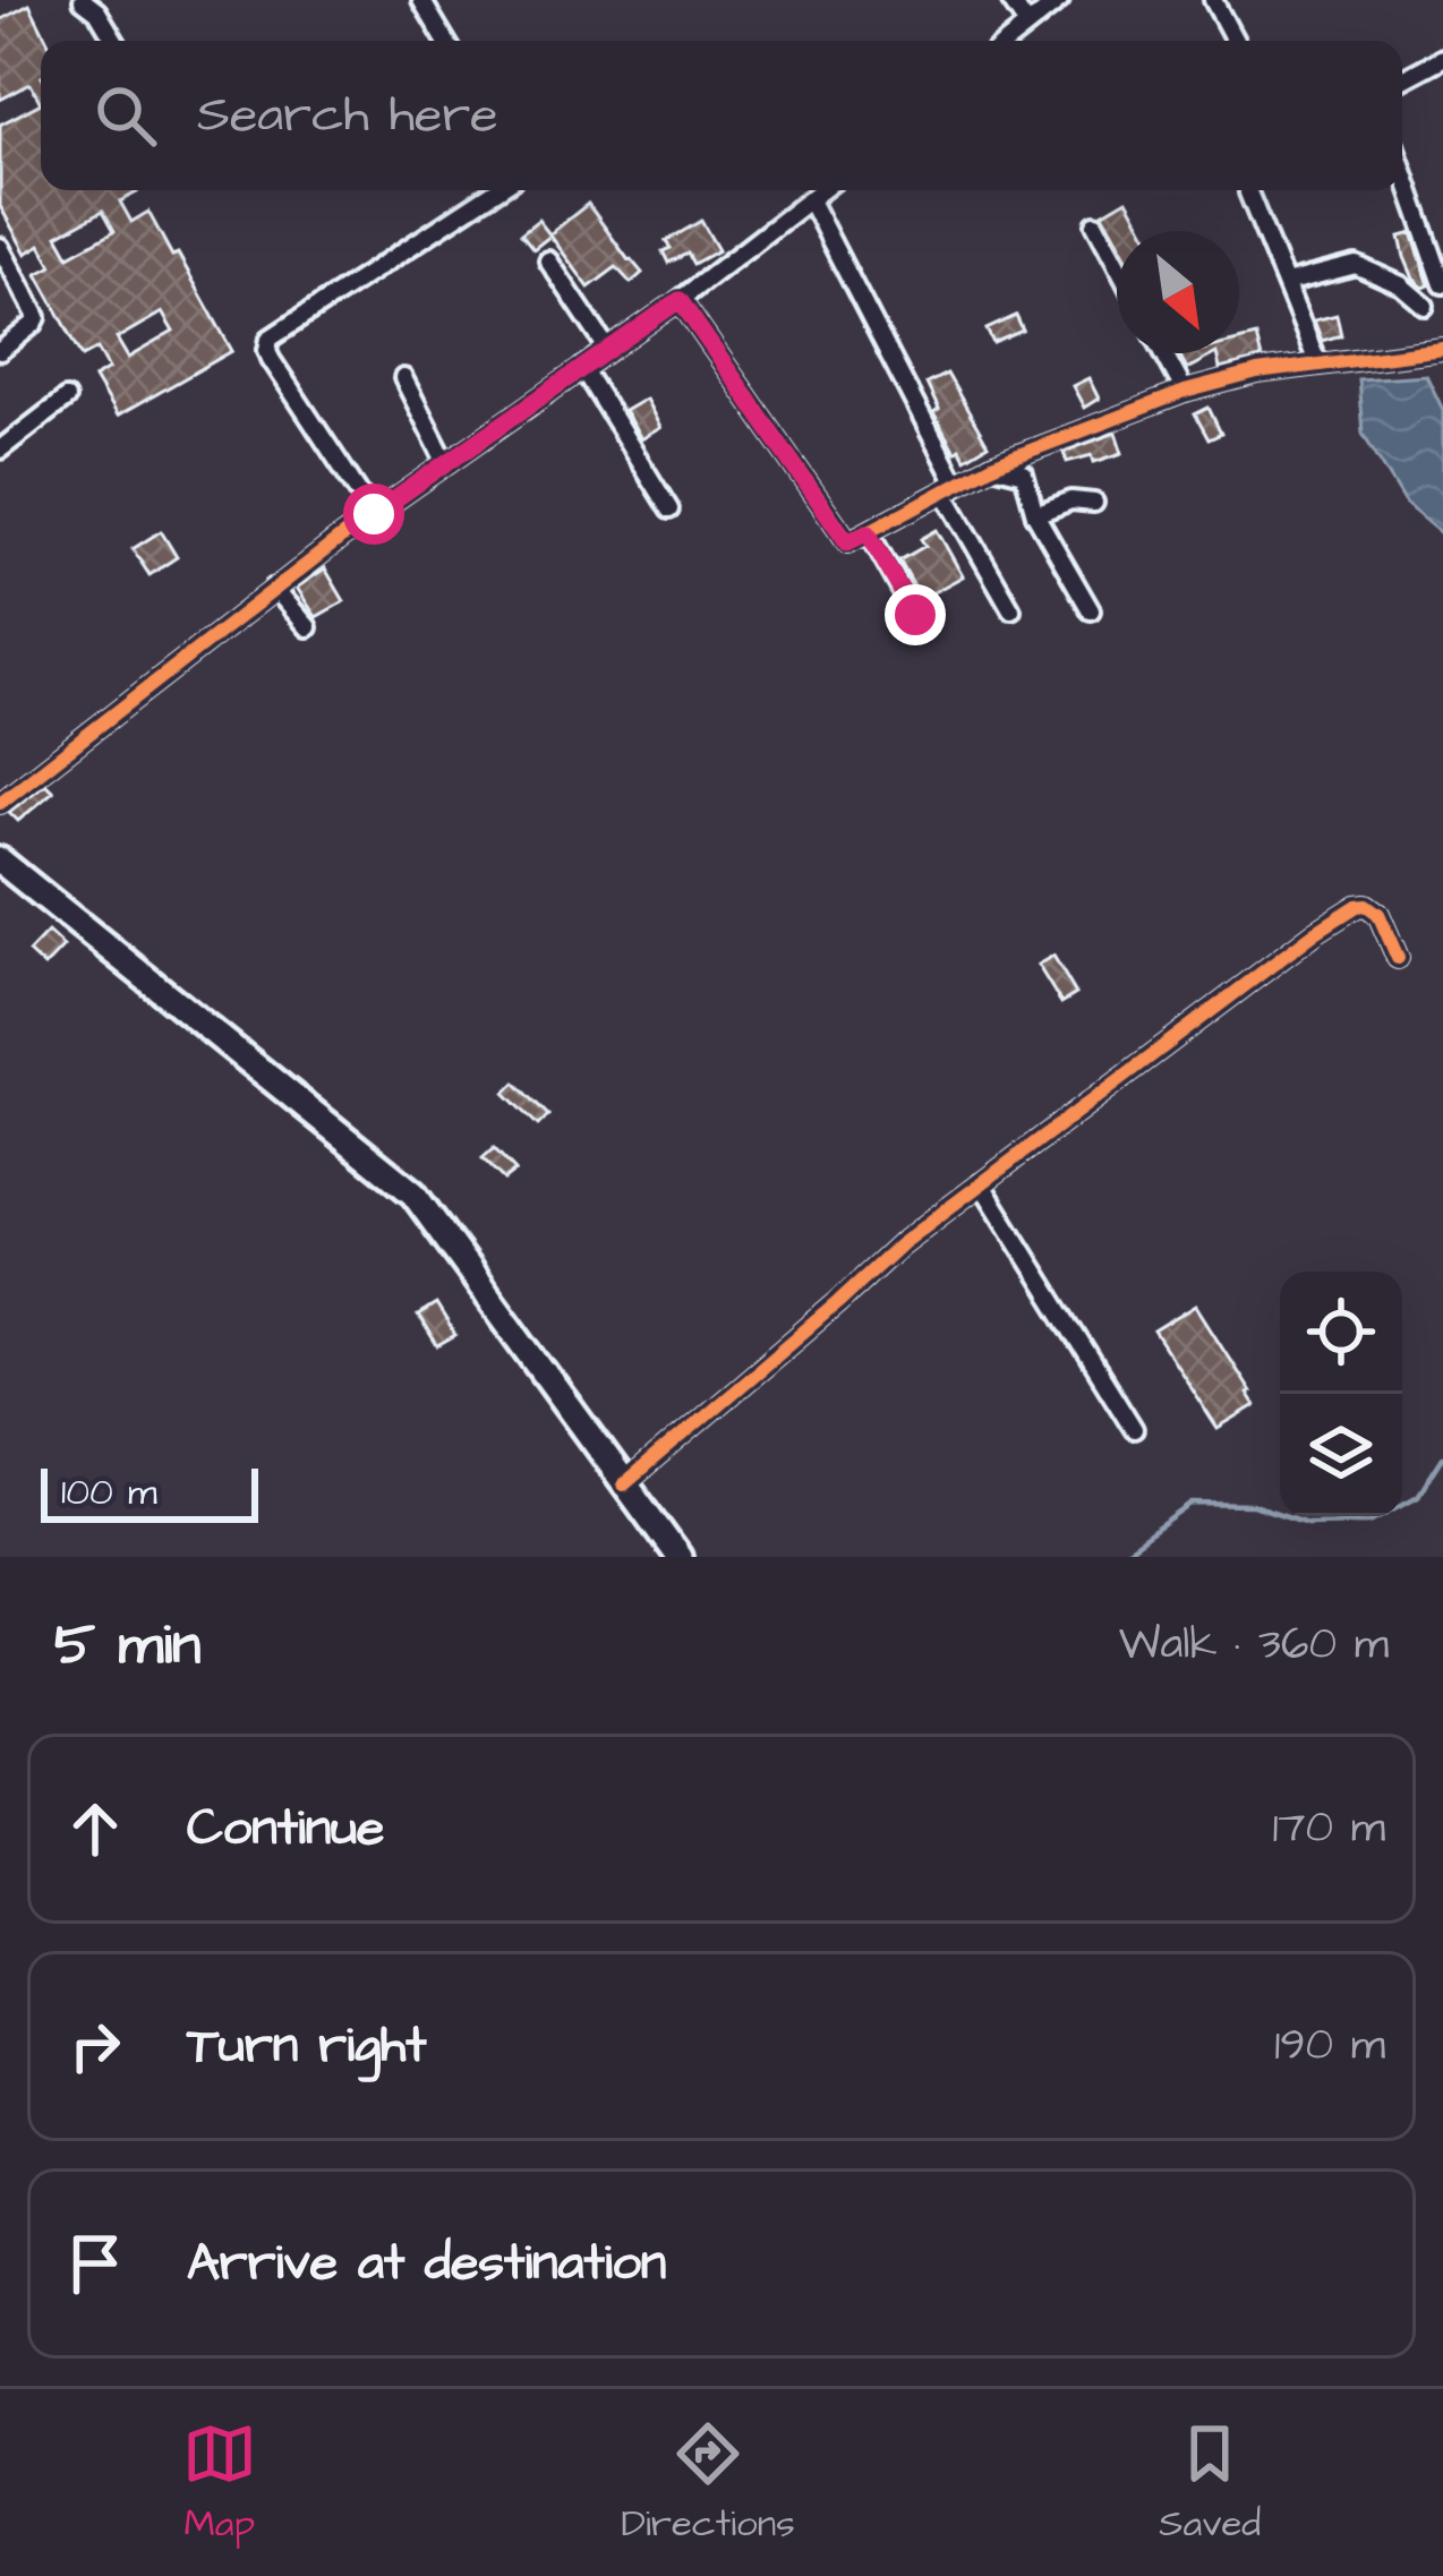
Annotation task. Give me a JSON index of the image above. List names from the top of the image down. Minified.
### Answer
{"scale_bar":"100 m","north":"bottom right","page":{"search":"Search here","scale":"100 m","heading":["5 min","Walk · 360 m"],"list":[["Continue","170 m"],["Turn right","190 m"],"Arrive at destination"],"nav":["Map","Directions","Saved"]}}
